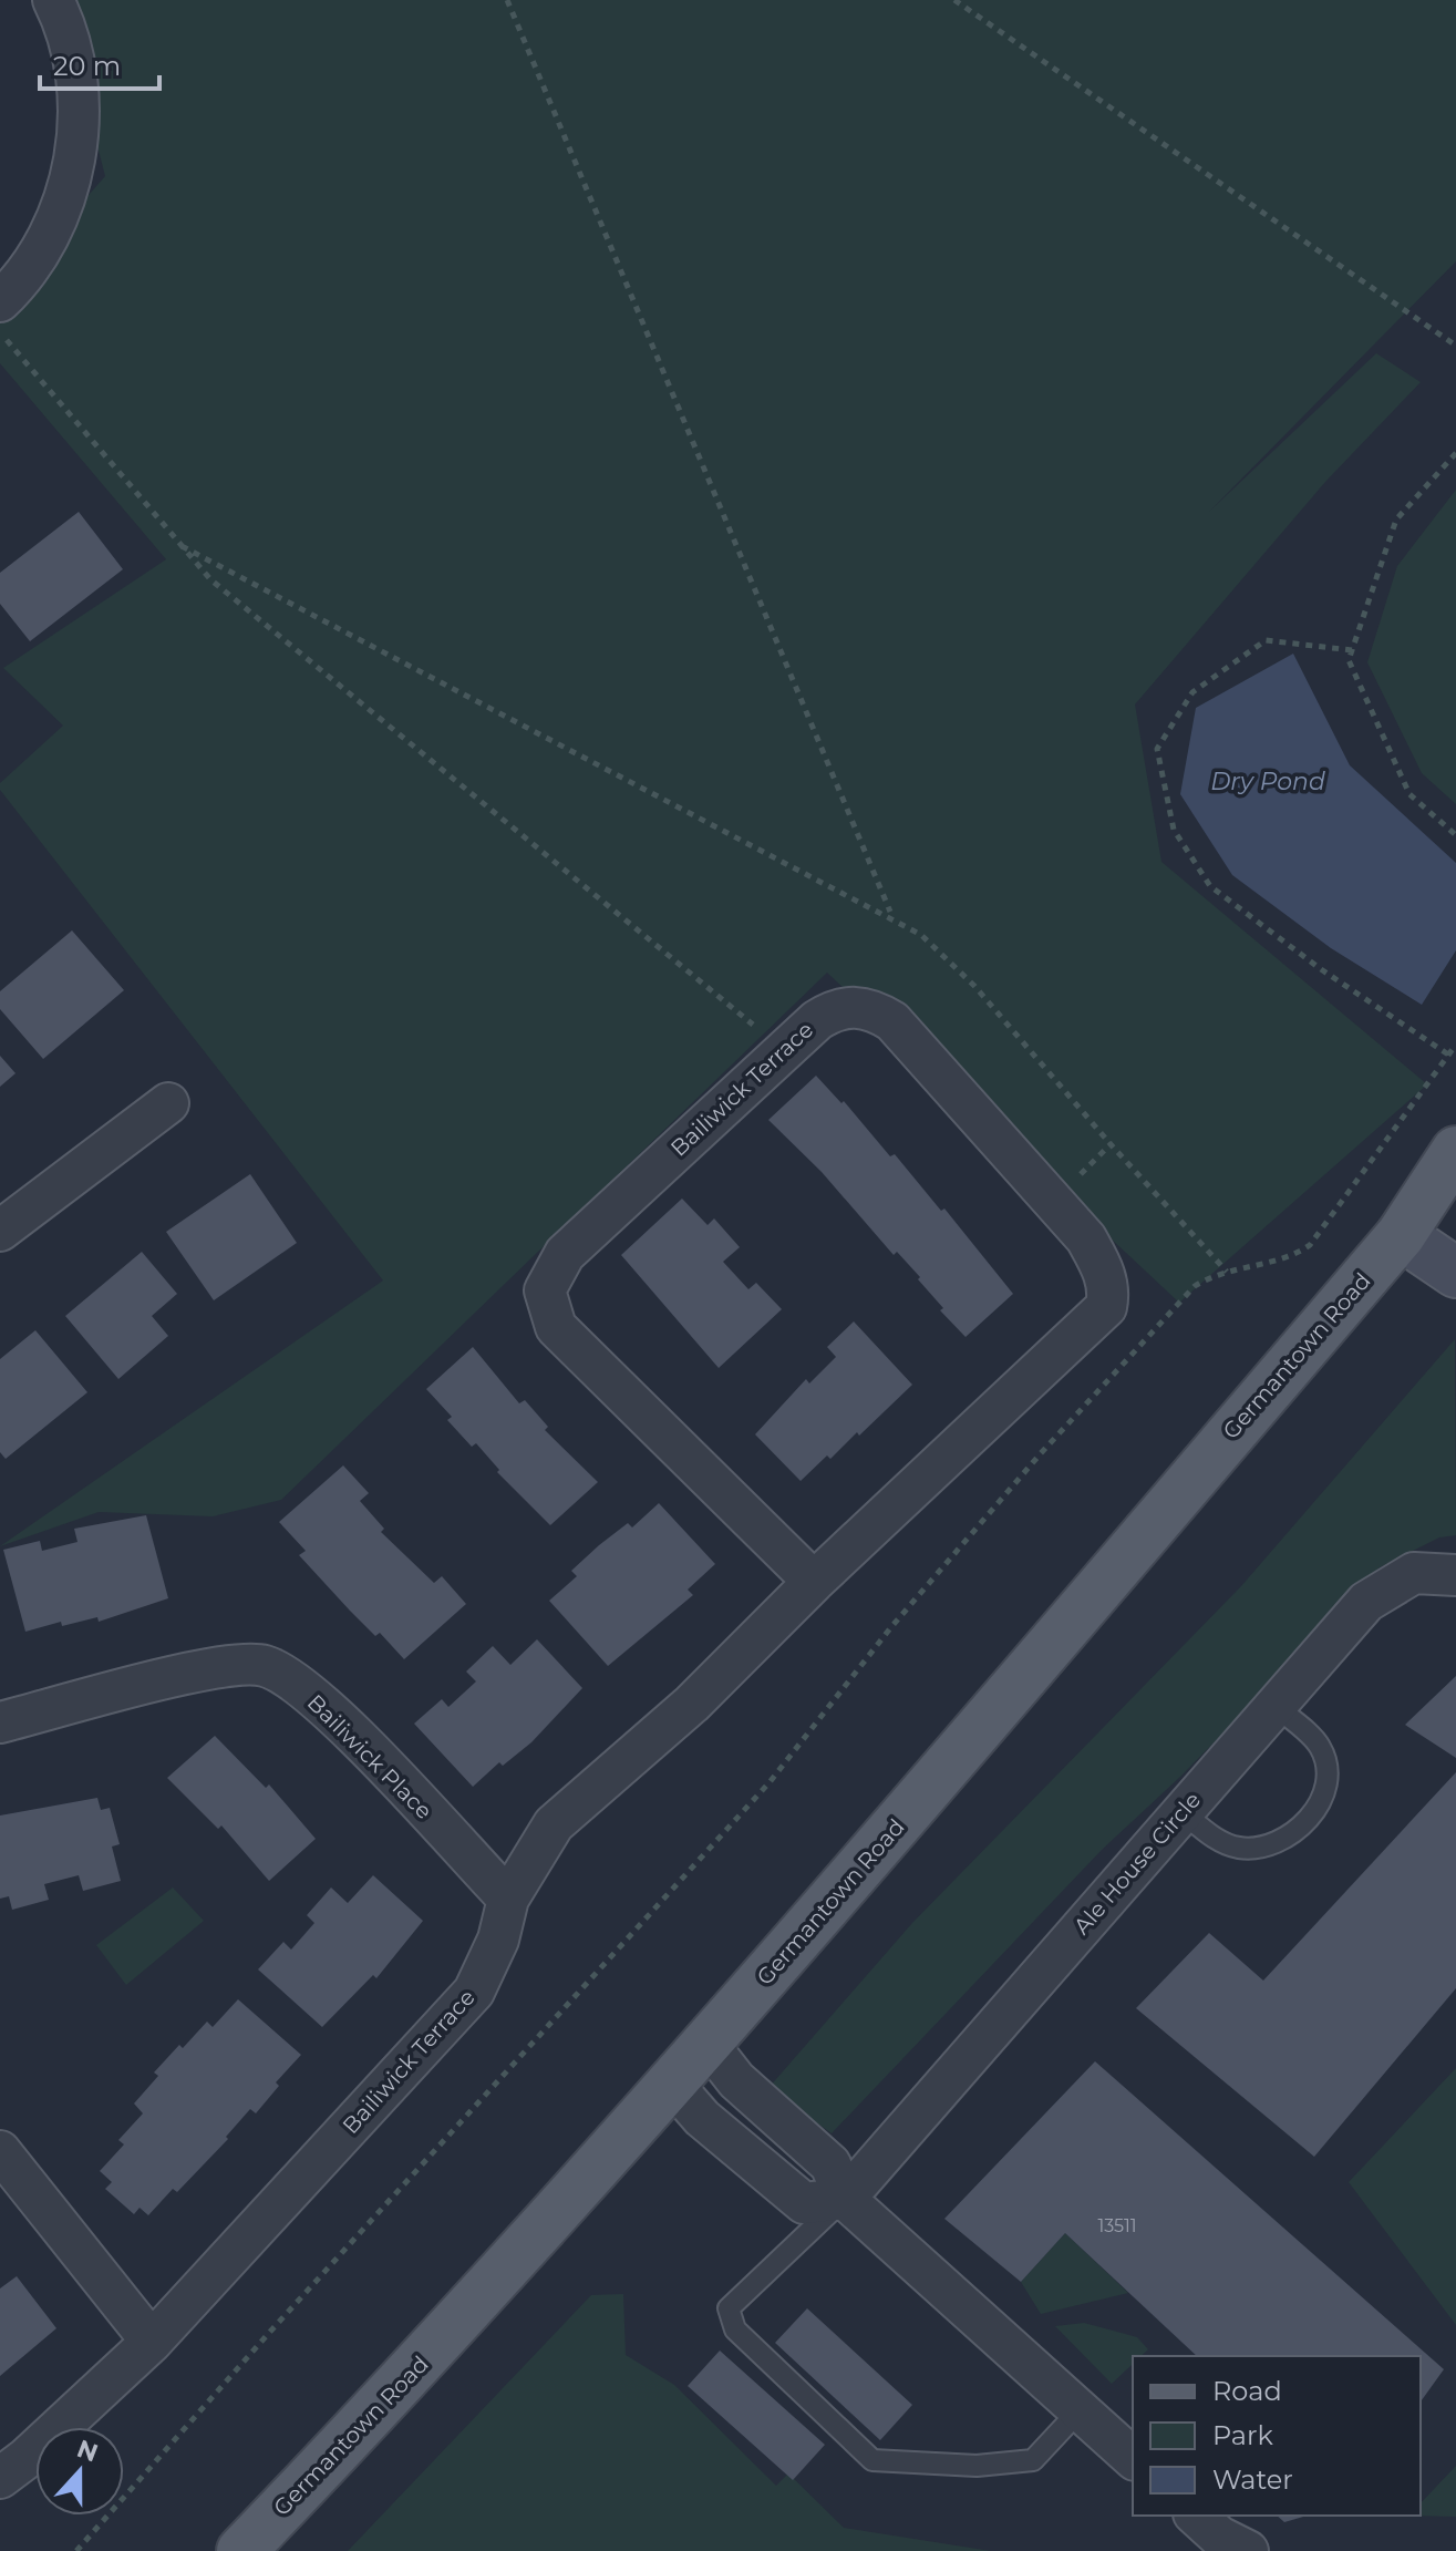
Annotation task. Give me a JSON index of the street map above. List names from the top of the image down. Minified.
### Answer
{"streets":{"main road":["Germantown Road"],"street":["Bailiwick Terrace","Bailiwick Place","Ale House Circle"]},"crossings":[["Bailiwick Terrace","Bailiwick Place"]],"water":["Dry Pond"],"house_numbers":["13511"],"legend":["Road","Park","Water"],"scale_bar":"20 m","north":"top"}
